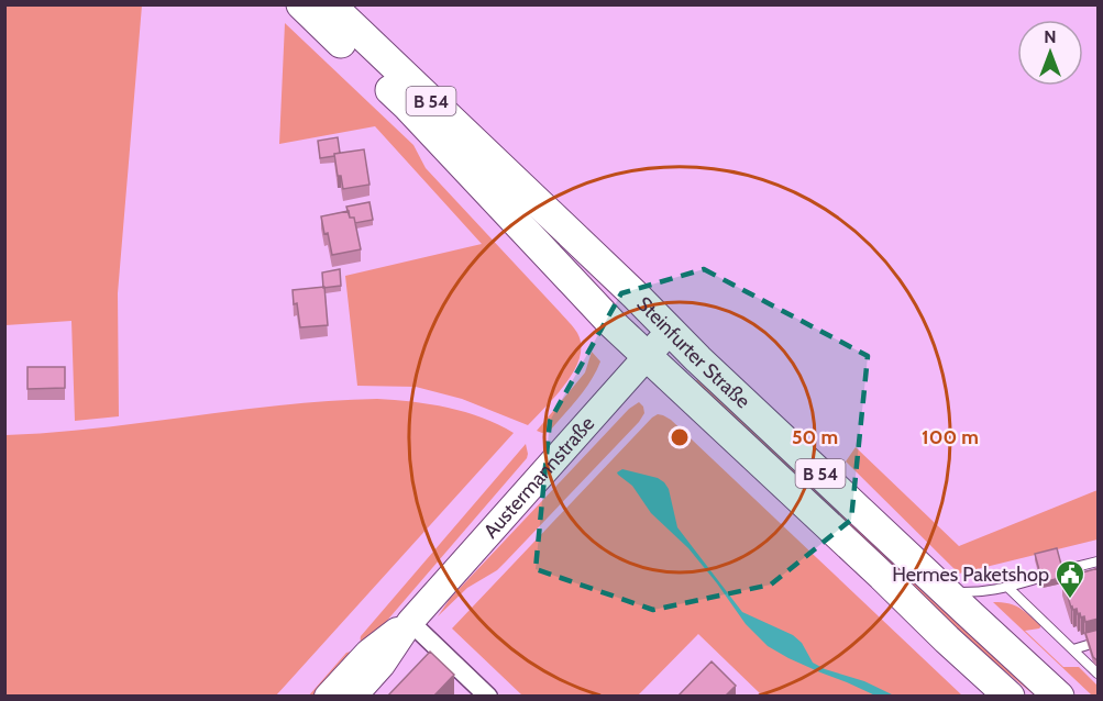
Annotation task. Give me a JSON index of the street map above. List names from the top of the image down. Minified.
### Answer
{"streets":{"main road":["B 54","Steinfurter Straße","Austermannstraße"]},"crossings":[["Steinfurter Straße","Austermannstraße"]],"places":{"public building":["Hermes Paketshop"]},"north":"top","rings":["50 m","100 m"]}
